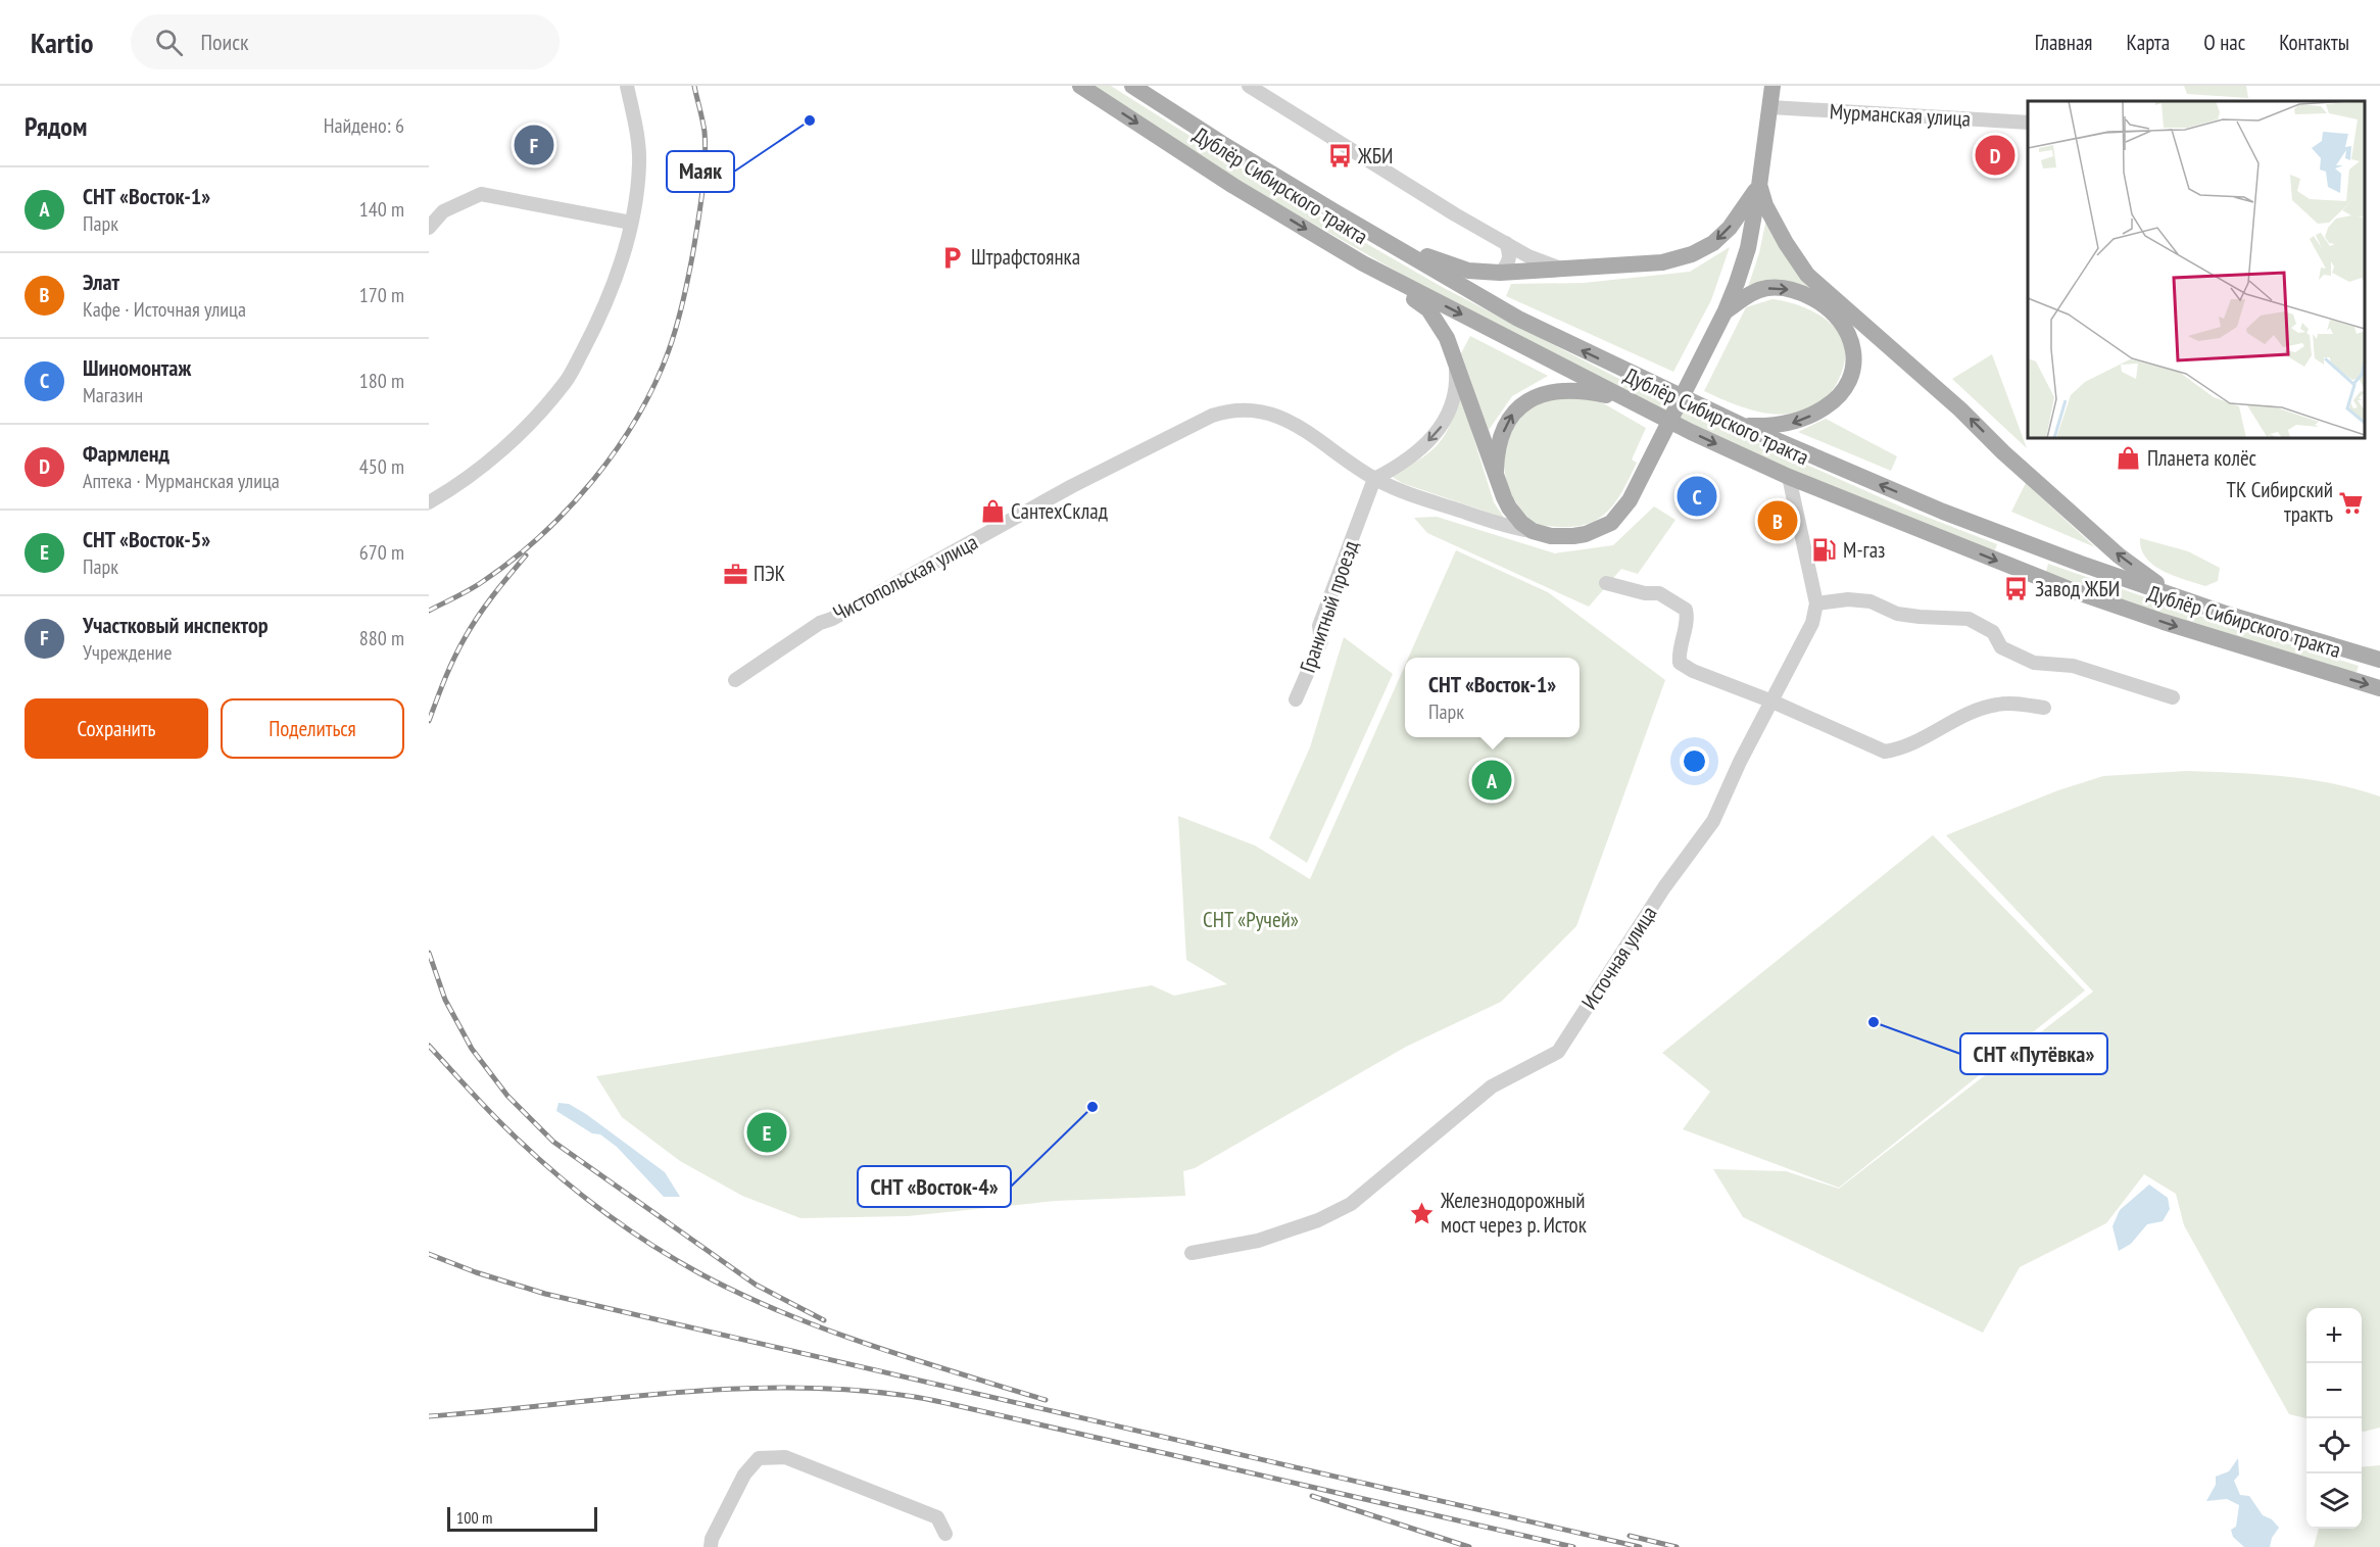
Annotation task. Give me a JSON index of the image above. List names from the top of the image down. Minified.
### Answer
{"streets":{"main road":["Дублёр Сибирского тракта"],"street":["Мурманская улица","Чистопольская улица","Гранитный проезд","Источная улица"]},"crossings":[["Чистопольская улица","Гранитный проезд"]],"parks":["СНТ «Ручей»"],"places":{"other":["Маяк","СНТ «Путёвка»","СНТ «Восток-4»"],"bus stop":["ЖБИ","Завод ЖБИ"],"parking":["Штрафстоянка"],"shop":["Планета колёс","СантехСклад"],"supermarket":["ТК Сибирский трактъ"],"fuel station":["М-газ"],"office":["ПЭК"],"place":["Железнодорожный мост через р. Исток"]},"scale_bar":"100 m","page":{"header":"Kartio","search":"Поиск","nav":["Главная","Карта","О нас","Контакты"],"heading":["Рядом","Найдено: 6"],"pins":["F","D","C","B","A","E"],"list":[{"mark":"A","name":"СНТ «Восток-1»","note":"Парк","value":"140 m"},{"mark":"B","name":"Элат","note":"Кафе · Источная улица","value":"170 m"},{"mark":"C","name":"Шиномонтаж","note":"Магазин","value":"180 m"},{"mark":"D","name":"Фармленд","note":"Аптека · Мурманская улица","value":"450 m"},{"mark":"E","name":"СНТ «Восток-5»","note":"Парк","value":"670 m"},{"mark":"F","name":"Участковый инспектор","note":"Учреждение","value":"880 m"}],"popup":["СНТ «Восток-1»","Парк"],"buttons":["Сохранить","Поделиться"],"map_buttons":["+","−"],"scale":"100 m"}}
